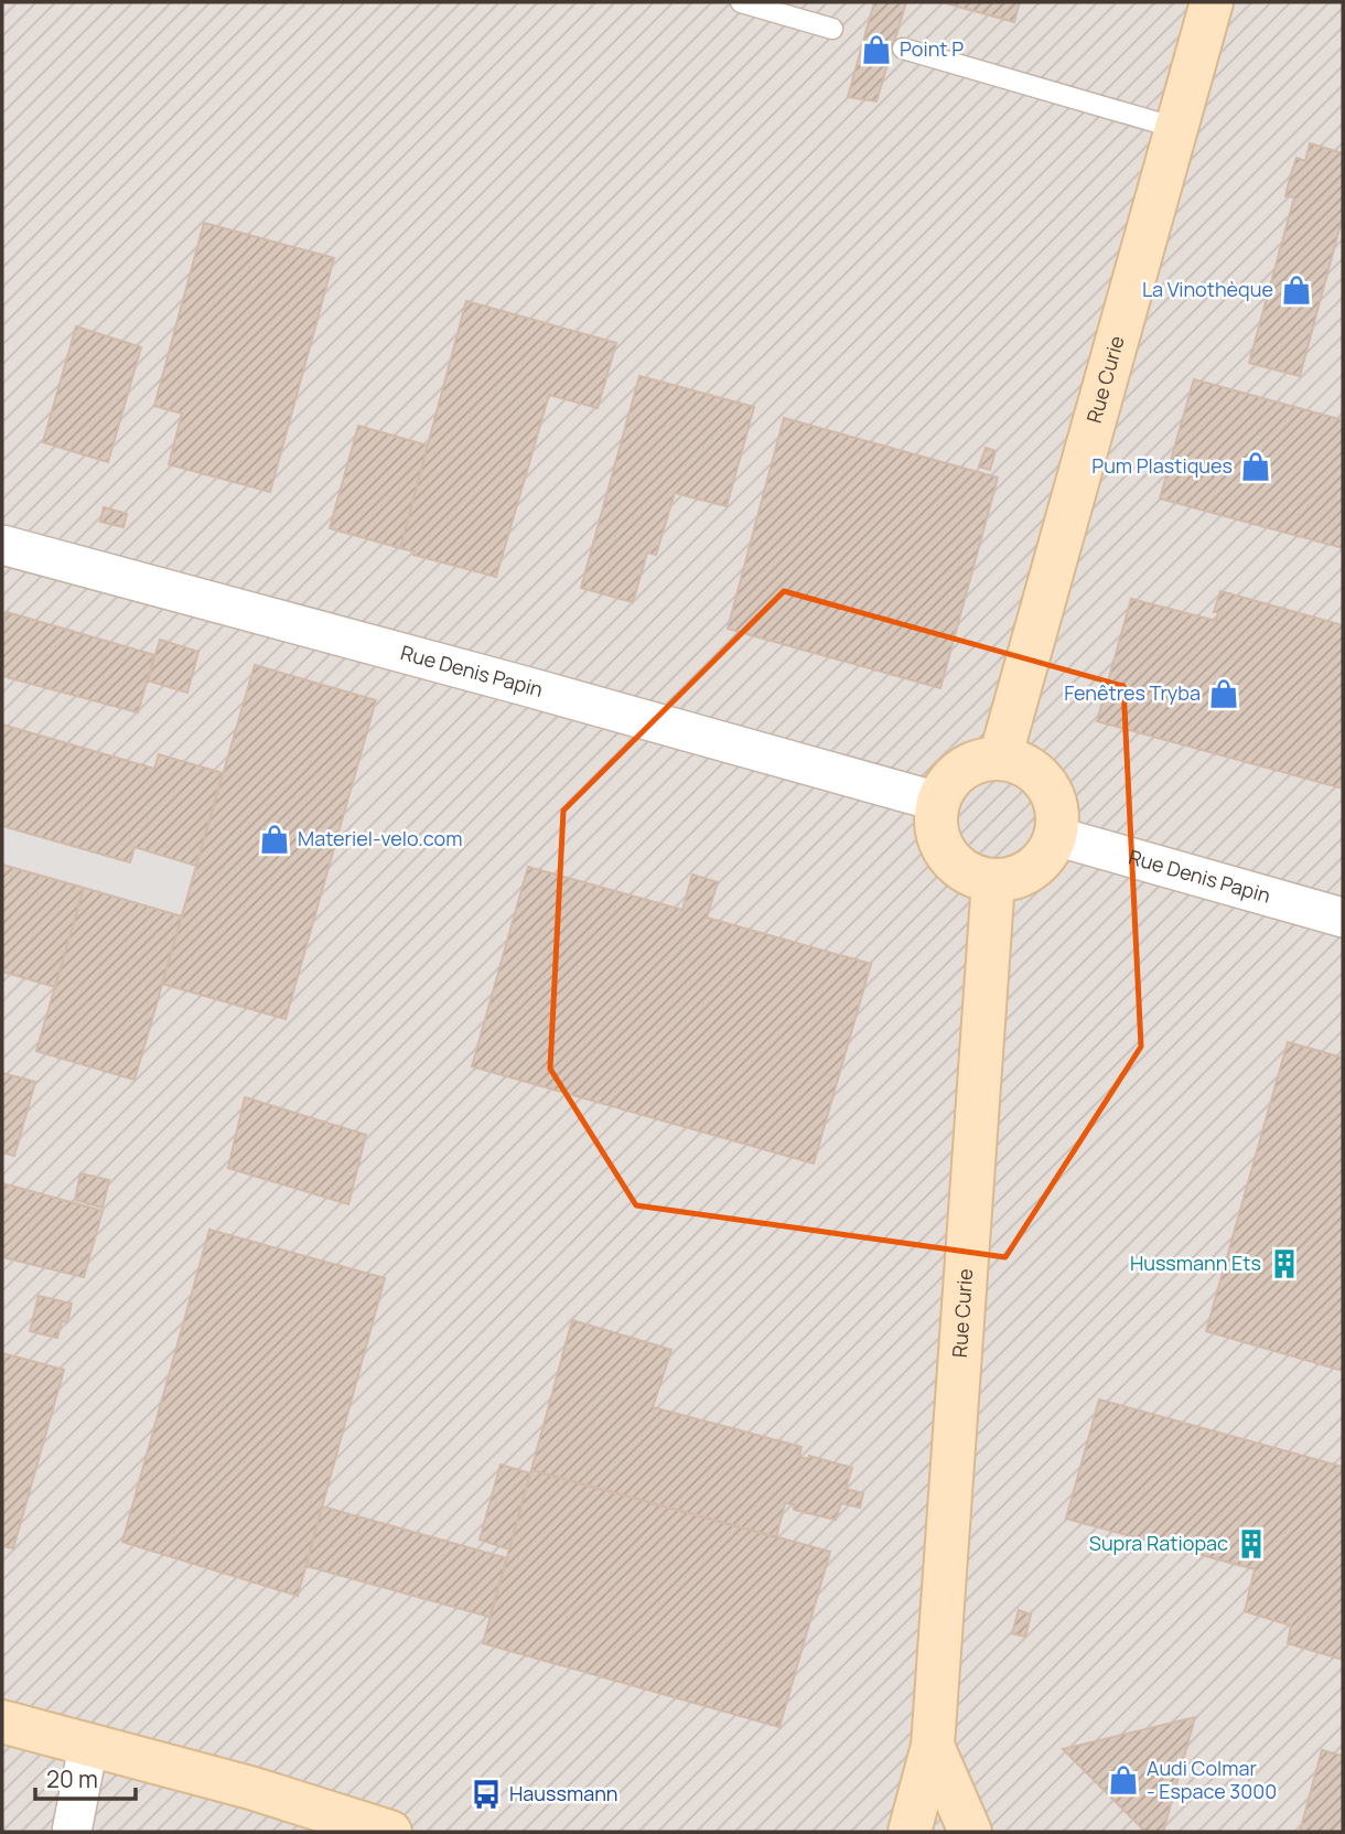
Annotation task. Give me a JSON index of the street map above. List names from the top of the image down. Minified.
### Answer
{"streets":{"main road":["Rue Curie"],"street":["Rue Denis Papin"]},"crossings":[["Rue Curie","Rue Denis Papin"]],"places":{"shop":["Point P","La Vinothèque","Pum Plastiques","Fenêtres Tryba","Materiel-velo.com","Audi Colmar - Espace 3000"],"building":["Hussmann Ets","Supra Ratiopac"],"bus stop":["Haussmann"]},"scale_bar":"20 m"}
